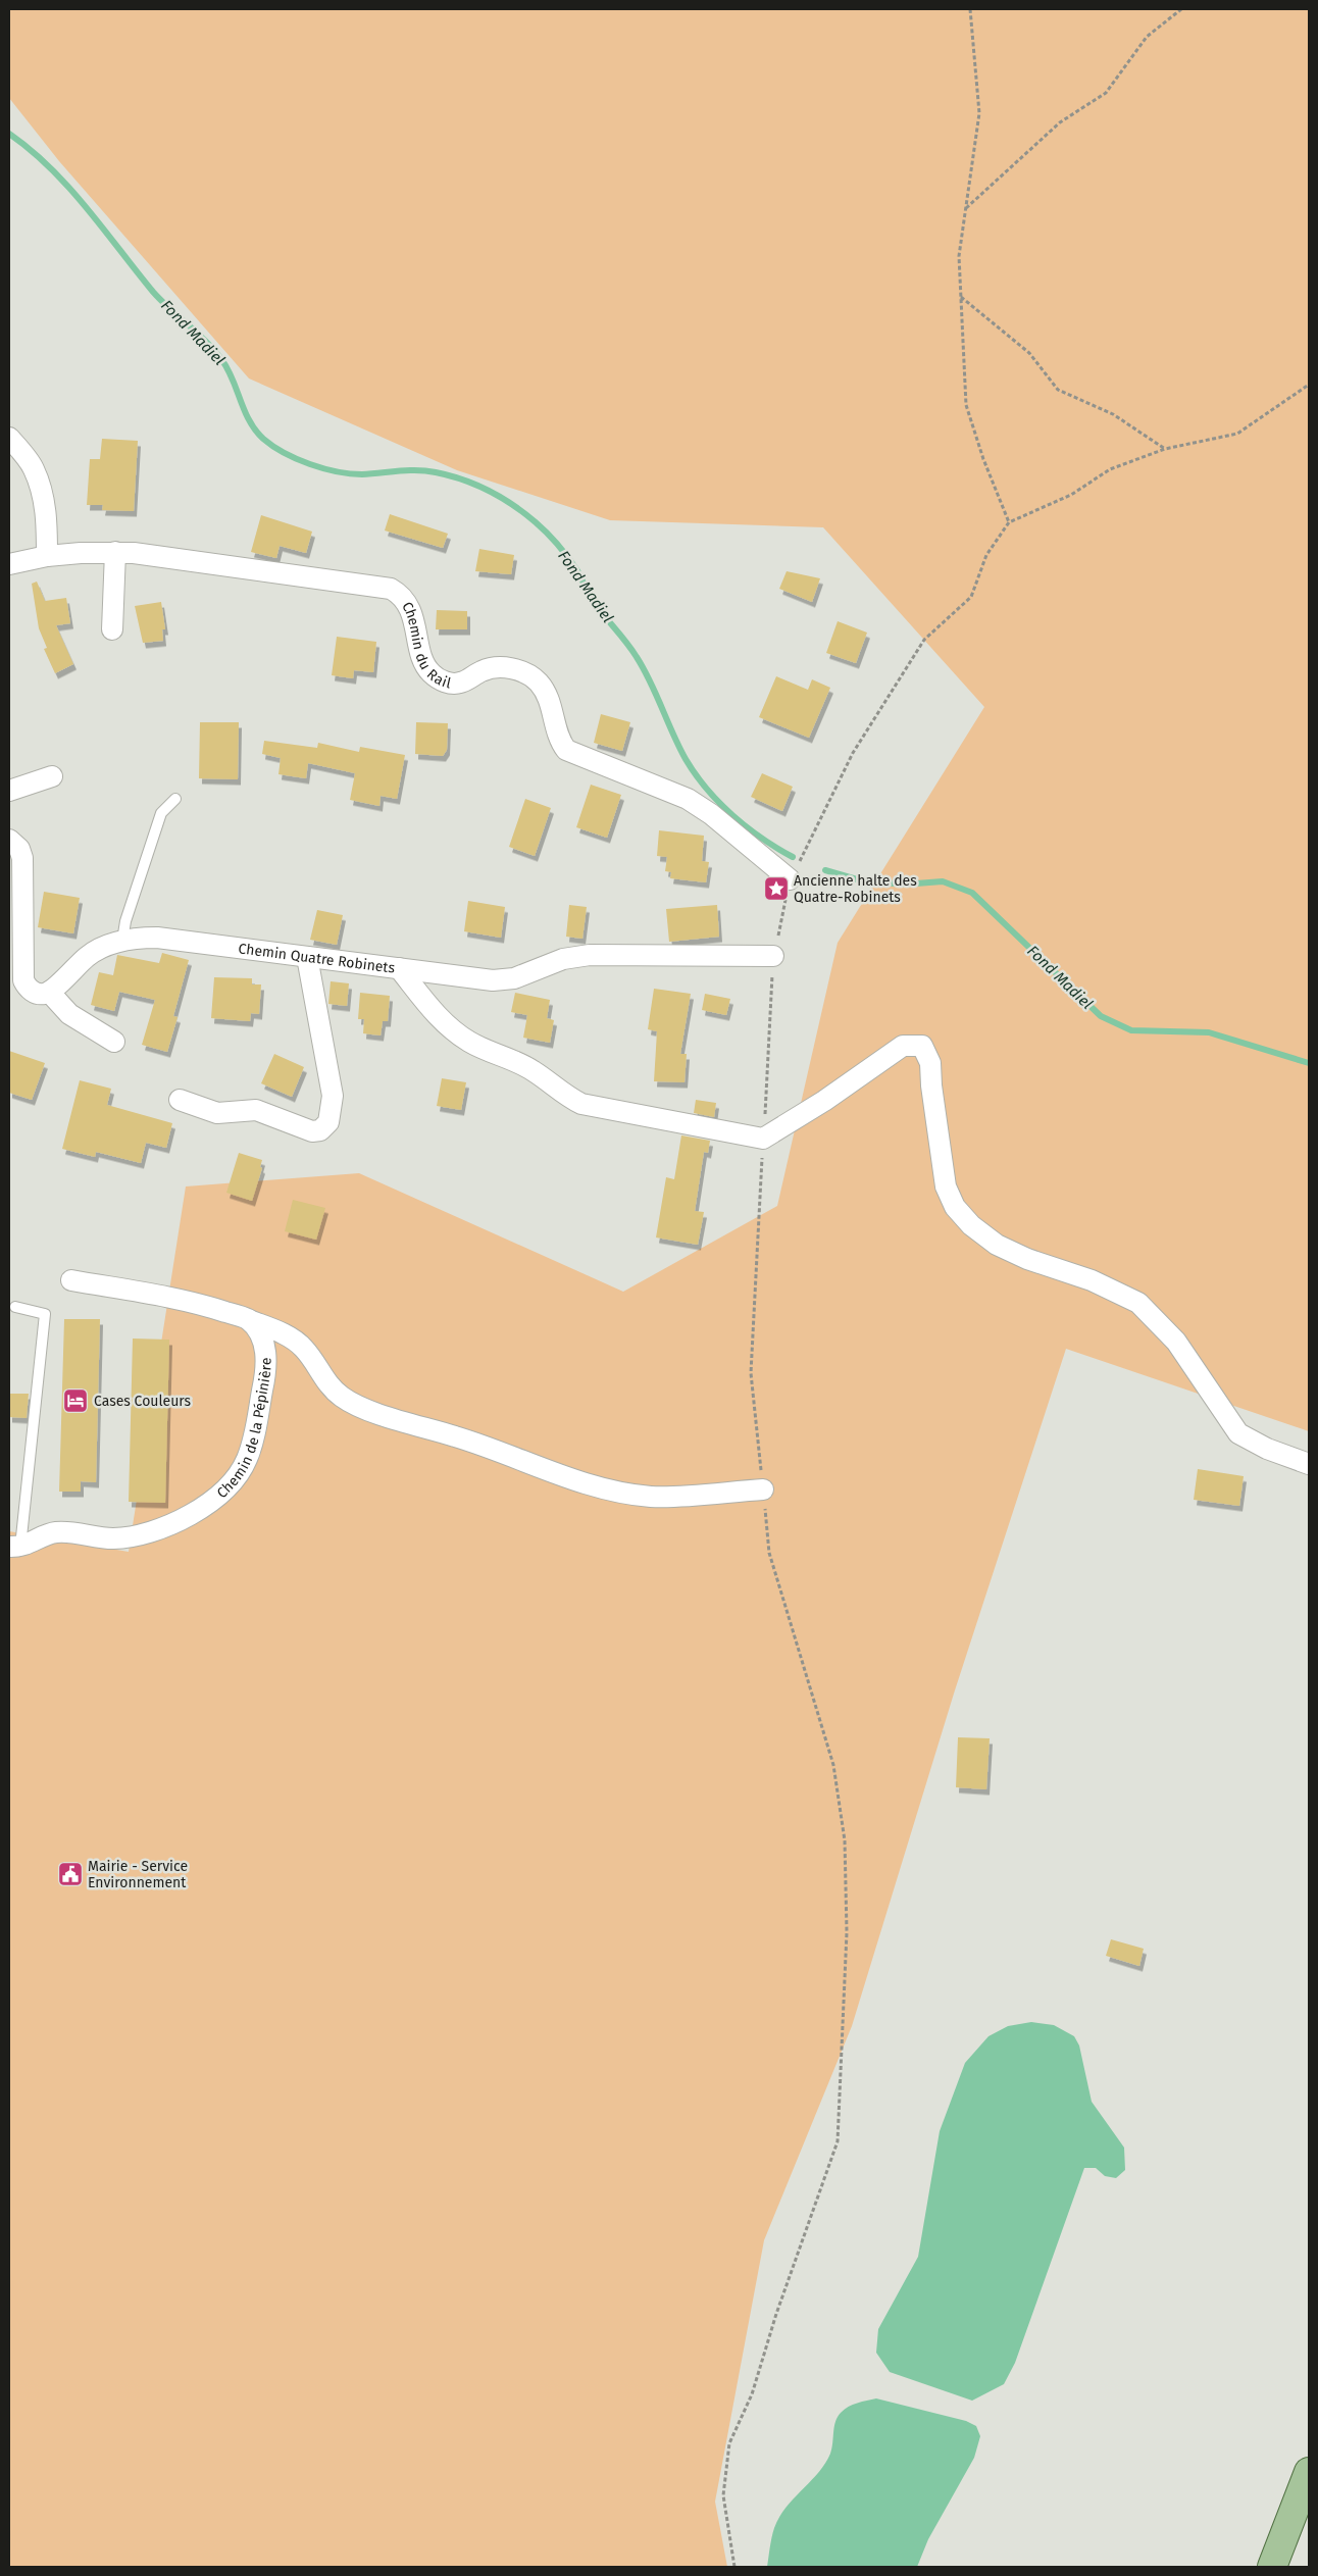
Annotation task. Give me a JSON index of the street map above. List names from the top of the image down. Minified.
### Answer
{"streets":{"street":["Chemin du Rail","Chemin Quatre Robinets","Chemin de la Pépinière"]},"water":["Fond Madiel"],"places":{"place":["Ancienne halte des Quatre-Robinets"],"hotel":["Cases Couleurs"],"public building":["Mairie - Service Environnement"]}}
